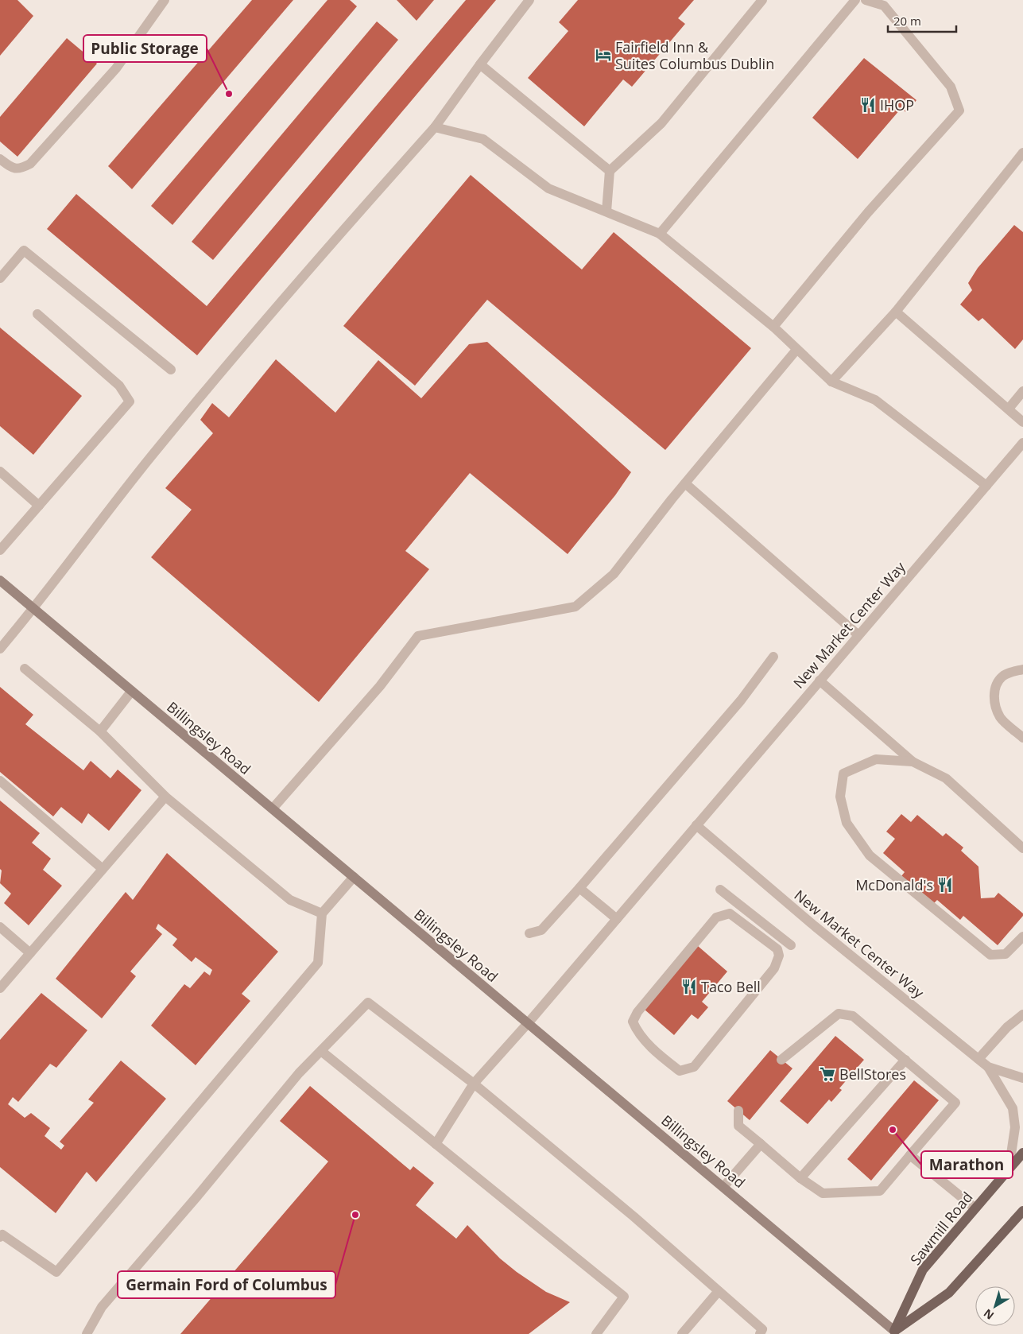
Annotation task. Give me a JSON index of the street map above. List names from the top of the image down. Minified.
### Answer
{"streets":{"main road":["Sawmill Road"],"street":["New Market Center Way","Billingsley Road"]},"crossings":[["New Market Center Way","Billingsley Road"],["New Market Center Way","Sawmill Road"],["Billingsley Road","Sawmill Road"]],"places":{"hotel":["Fairfield Inn & Suites Columbus Dublin"],"other":["Public Storage","Marathon","Germain Ford of Columbus"],"restaurant":["IHOP","McDonald's","Taco Bell"],"supermarket":["BellStores"]},"scale_bar":"20 m","north":"bottom left"}
